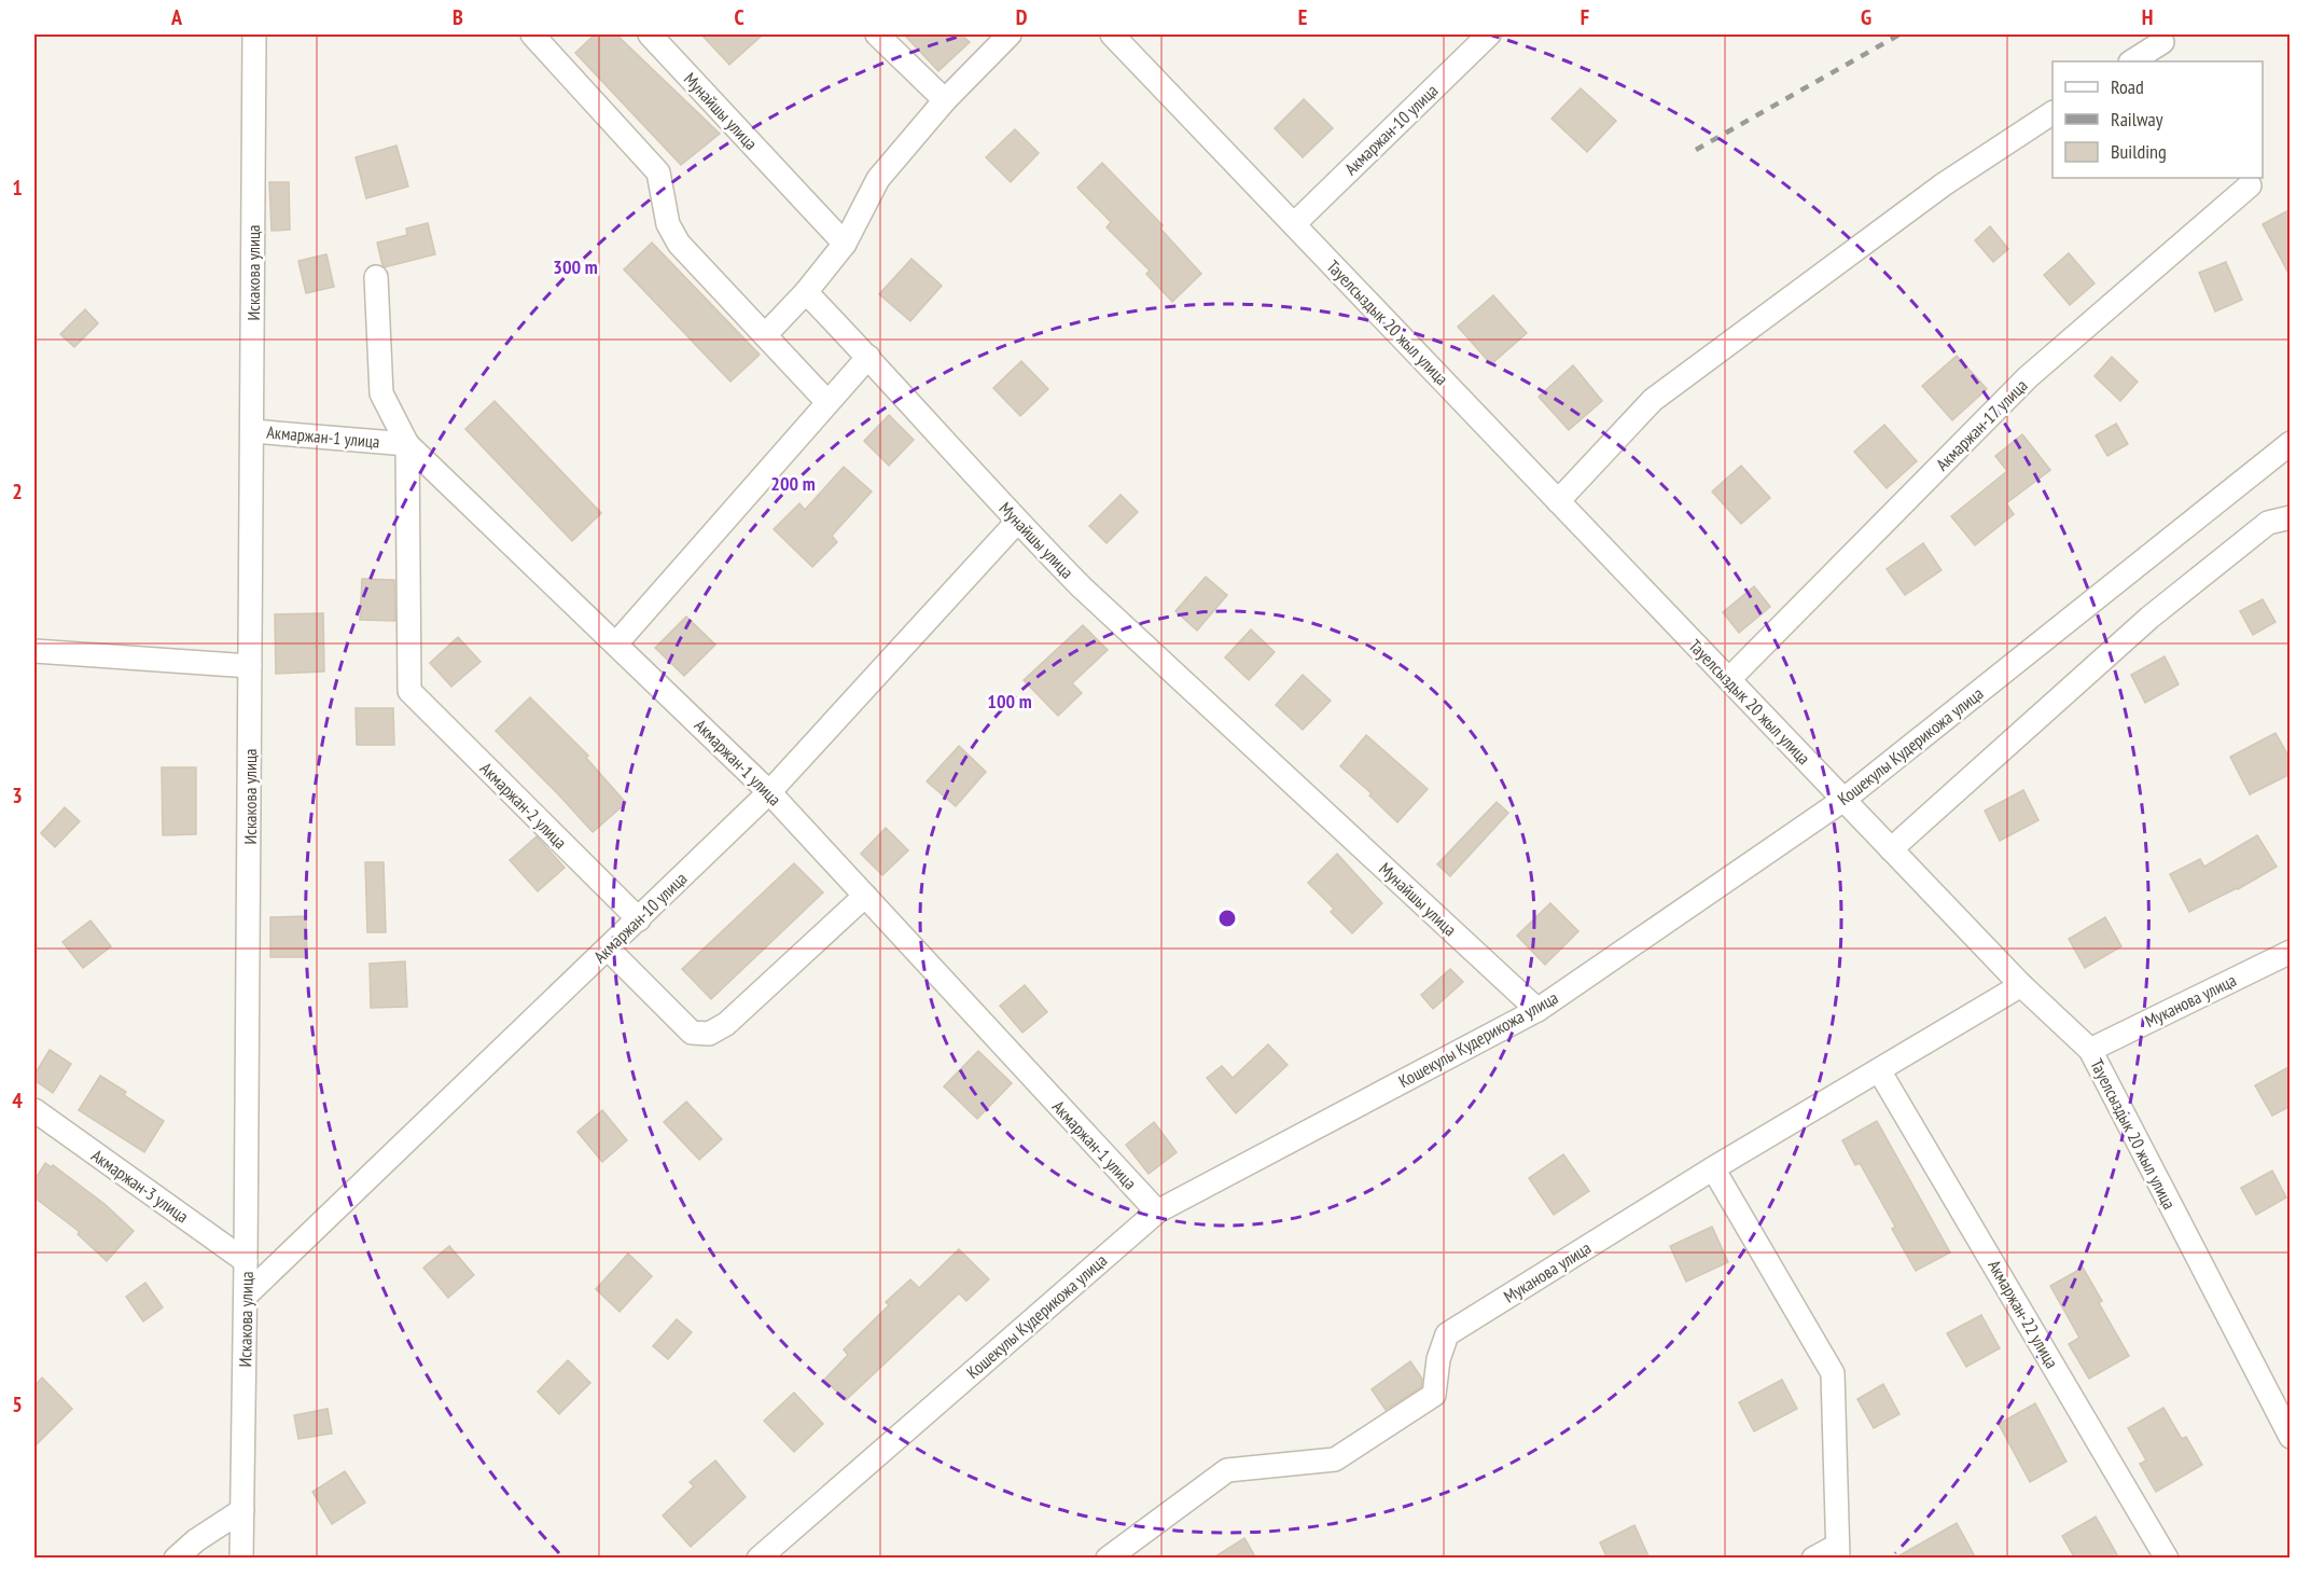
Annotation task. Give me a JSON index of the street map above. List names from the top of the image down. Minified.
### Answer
{"streets":{"street":["Мунайшы улица","Акмаржан-10 улица","Искакова улица","Тауелсыздык 20 жыл улица","Акмаржан-17 улица","Акмаржан-1 улица","Кошекулы Кудерикожа улица","Акмаржан-2 улица","Муканова улица","Акмаржан-3 улица","Акмаржан-22 улица"]},"crossings":[["Мунайшы улица","Акмаржан-10 улица"],["Мунайшы улица","Кошекулы Кудерикожа улица"],["Акмаржан-10 улица","Искакова улица"],["Акмаржан-10 улица","Тауелсыздык 20 жыл улица"],["Акмаржан-10 улица","Акмаржан-1 улица"],["Акмаржан-10 улица","Акмаржан-2 улица"],["Искакова улица","Акмаржан-1 улица"],["Искакова улица","Акмаржан-3 улица"],["Тауелсыздык 20 жыл улица","Акмаржан-17 улица"],["Тауелсыздык 20 жыл улица","Кошекулы Кудерикожа улица"],["Тауелсыздык 20 жыл улица","Муканова улица"],["Акмаржан-1 улица","Кошекулы Кудерикожа улица"],["Акмаржан-1 улица","Акмаржан-2 улица"],["Муканова улица","Акмаржан-22 улица"]],"legend":["Road","Railway","Building"],"grid":{"columns":["A","B","C","D","E","F","G","H"],"rows":["1","2","3","4","5"]},"rings":["300 m","200 m","100 m"]}
